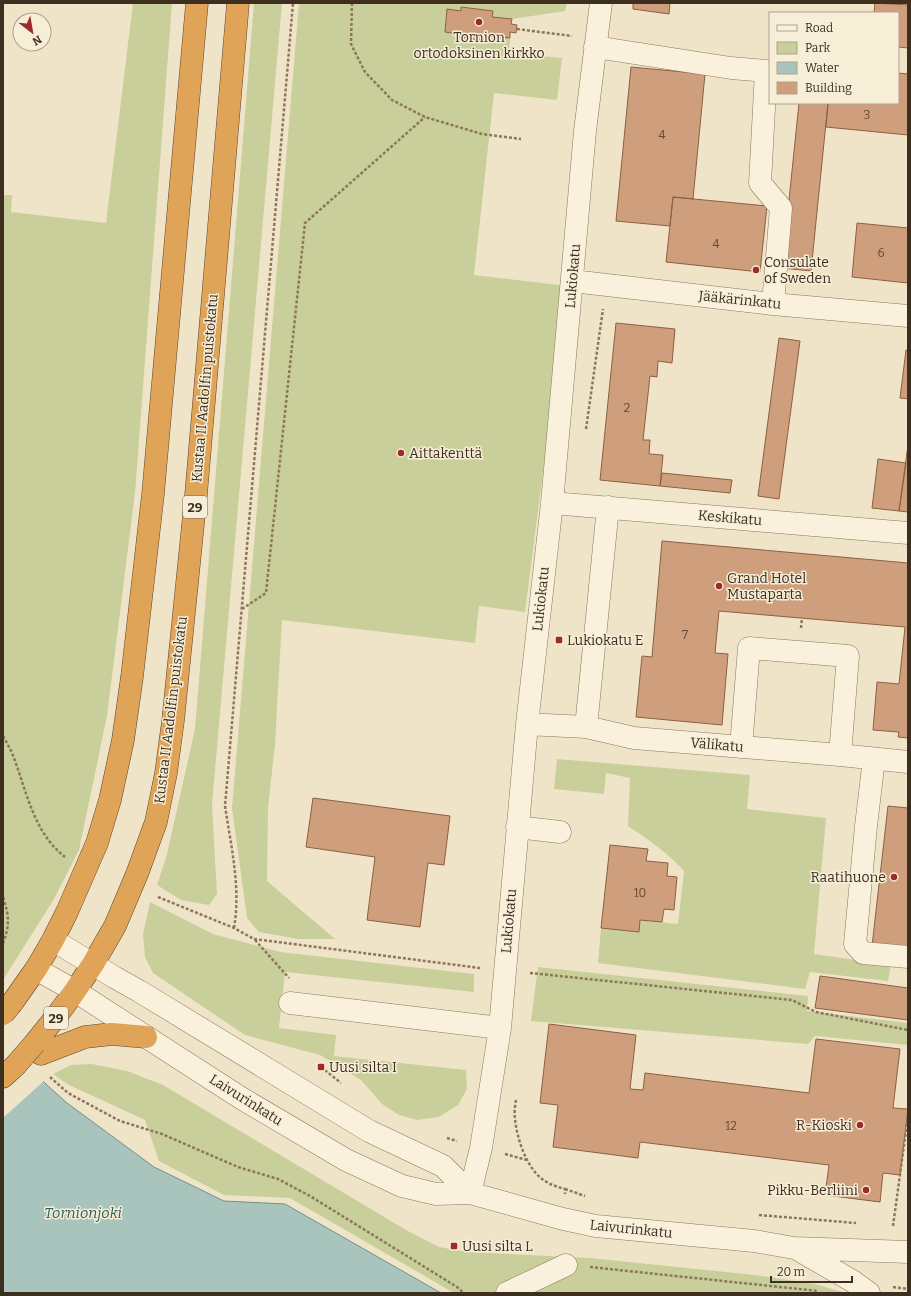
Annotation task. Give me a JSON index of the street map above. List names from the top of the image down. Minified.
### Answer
{"streets":{"highway":["Kustaa II Aadolfin puistokatu","29"],"street":["Lukiokatu","Jääkärinkatu","Keskikatu","Välikatu","Laivurinkatu"]},"crossings":[["Lukiokatu","Jääkärinkatu"],["Lukiokatu","Keskikatu"],["Lukiokatu","Välikatu"],["Lukiokatu","Laivurinkatu"],["Kustaa II Aadolfin puistokatu","29"],["Kustaa II Aadolfin puistokatu","Laivurinkatu"],["29","Laivurinkatu"]],"water":["Tornionjoki"],"places":{"other":["Tornion ortodoksinen kirkko","Consulate of Sweden","Aittakenttä","Grand Hotel Mustaparta","Raatihuone","R-Kioski","Pikku-Berliini"],"transit":["Lukiokatu E","Uusi silta I","Uusi silta L"]},"house_numbers":["3","4","4","6","2","7","10","12"],"legend":["Road","Park","Water","Building"],"scale_bar":"20 m","north":"bottom right"}
